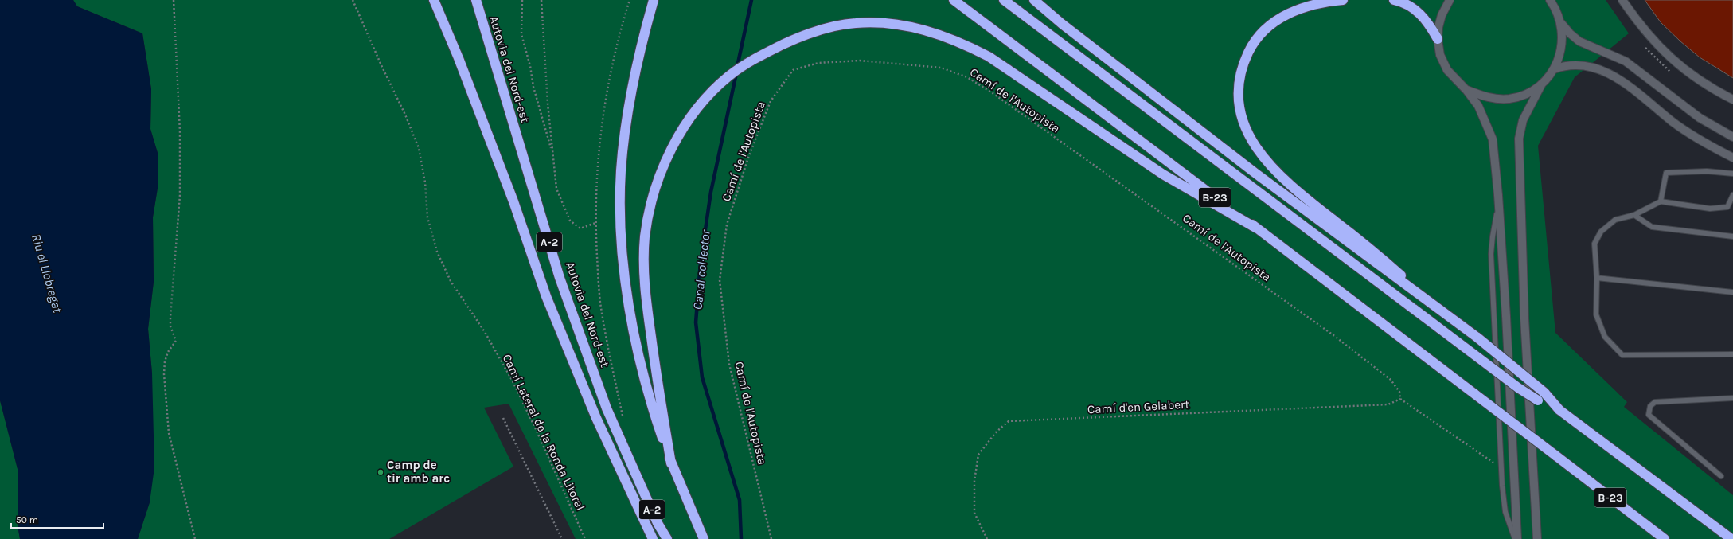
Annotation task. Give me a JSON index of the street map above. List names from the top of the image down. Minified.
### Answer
{"streets":{"highway":["Autovia del Nord-est","B-23","A-2"],"path":["Camí de l'Autopista","Camí d'en Gelabert","Camí Lateral de la Ronda Litoral"]},"crossings":[["Camí de l'Autopista","Camí d'en Gelabert"]],"water":["Canal col·lector","Riu el Llobregat"],"places":["Camp de tir amb arc"],"scale_bar":"50 m"}
